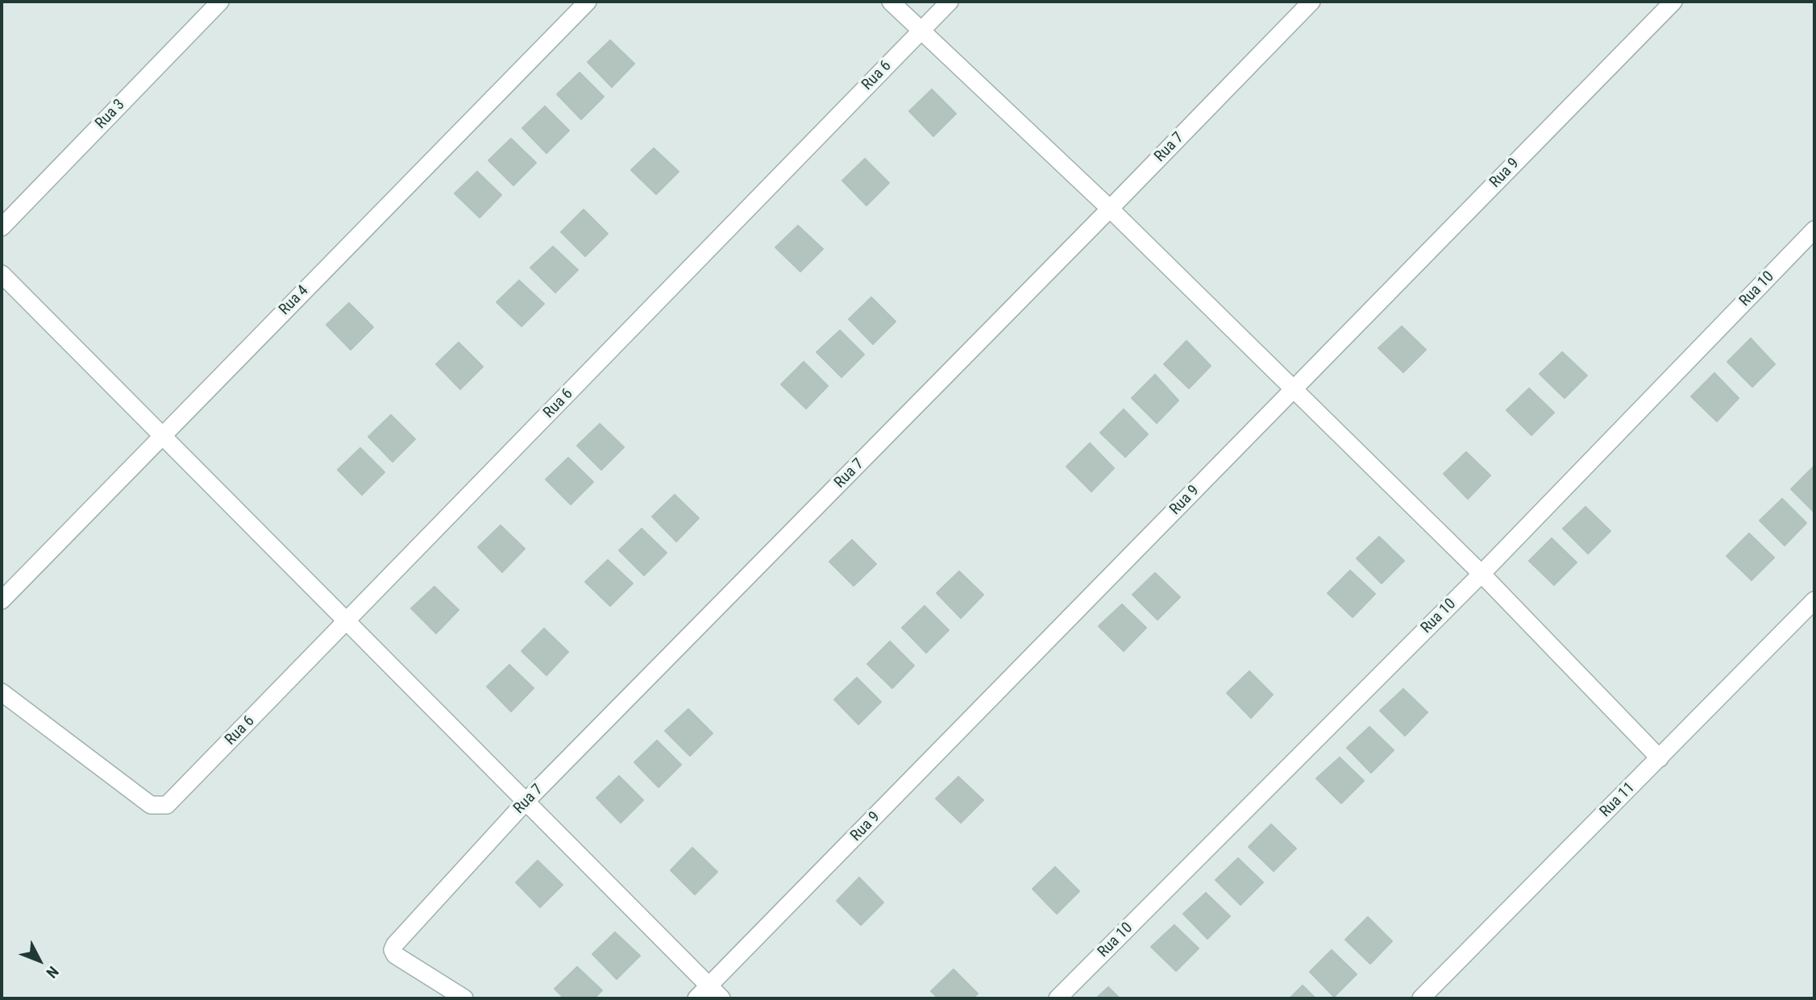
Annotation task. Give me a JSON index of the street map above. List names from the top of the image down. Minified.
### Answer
{"streets":{"street":["Rua 6","Rua 3","Rua 7","Rua 9","Rua 10","Rua 4","Rua 11"]},"north":"bottom right"}
